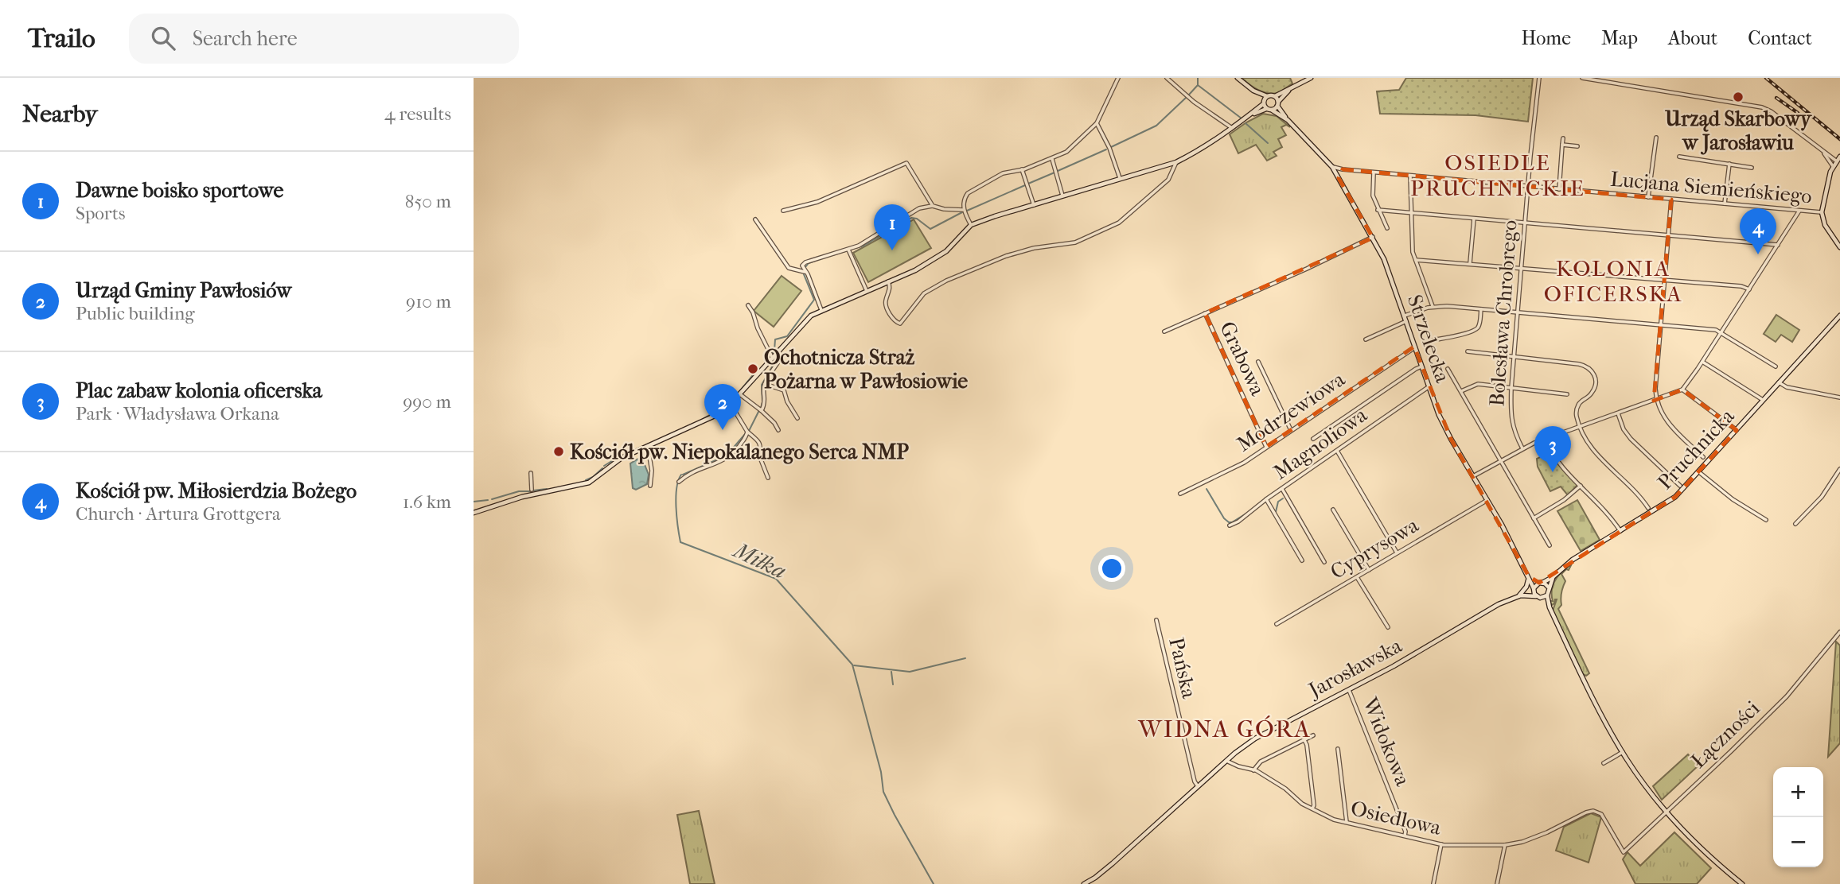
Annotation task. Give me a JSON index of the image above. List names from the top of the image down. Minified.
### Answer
{"streets":{"street":["Lucjana Siemieńskiego","Bolesława Chrobrego","Strzelecka","Grabowa","Modrzewiowa","Magnoliowa","Pruchnicka","Cyprysowa","Pańska","Jarosławska","Łączności","Widokowa","Osiedlowa"]},"crossings":[["Lucjana Siemieńskiego","Bolesława Chrobrego"],["Lucjana Siemieńskiego","Strzelecka"],["Strzelecka","Modrzewiowa"],["Strzelecka","Magnoliowa"],["Strzelecka","Pruchnicka"],["Strzelecka","Cyprysowa"],["Strzelecka","Jarosławska"],["Grabowa","Modrzewiowa"],["Pruchnicka","Jarosławska"],["Pańska","Jarosławska"],["Jarosławska","Widokowa"],["Jarosławska","Osiedlowa"],["Łączności","Osiedlowa"],["Widokowa","Osiedlowa"]],"districts":["OSIEDLE PRUCHNICKIE","KOLONIA OFICERSKA","WIDNA GÓRA"],"water":["Miłka"],"places":["Urząd Skarbowy w Jarosławiu","Ochotnicza Straż Pożarna w Pawłosiowie","Kościół pw. Niepokalanego Serca NMP"],"page":{"header":"Trailo","search":"Search here","nav":["Home","Map","About","Contact"],"heading":["Nearby","4 results"],"list":[{"mark":"1","name":"Dawne boisko sportowe","note":"Sports","value":"850 m"},{"mark":"2","name":"Urząd Gminy Pawłosiów","note":"Public building","value":"910 m"},{"mark":"3","name":"Plac zabaw kolonia oficerska","note":"Park · Władysława Orkana","value":"990 m"},{"mark":"4","name":"Kościół pw. Miłosierdzia Bożego","note":"Church · Artura Grottgera","value":"1.6 km"}],"pins":["1","4","2","3"],"map_buttons":["+","−"]}}
